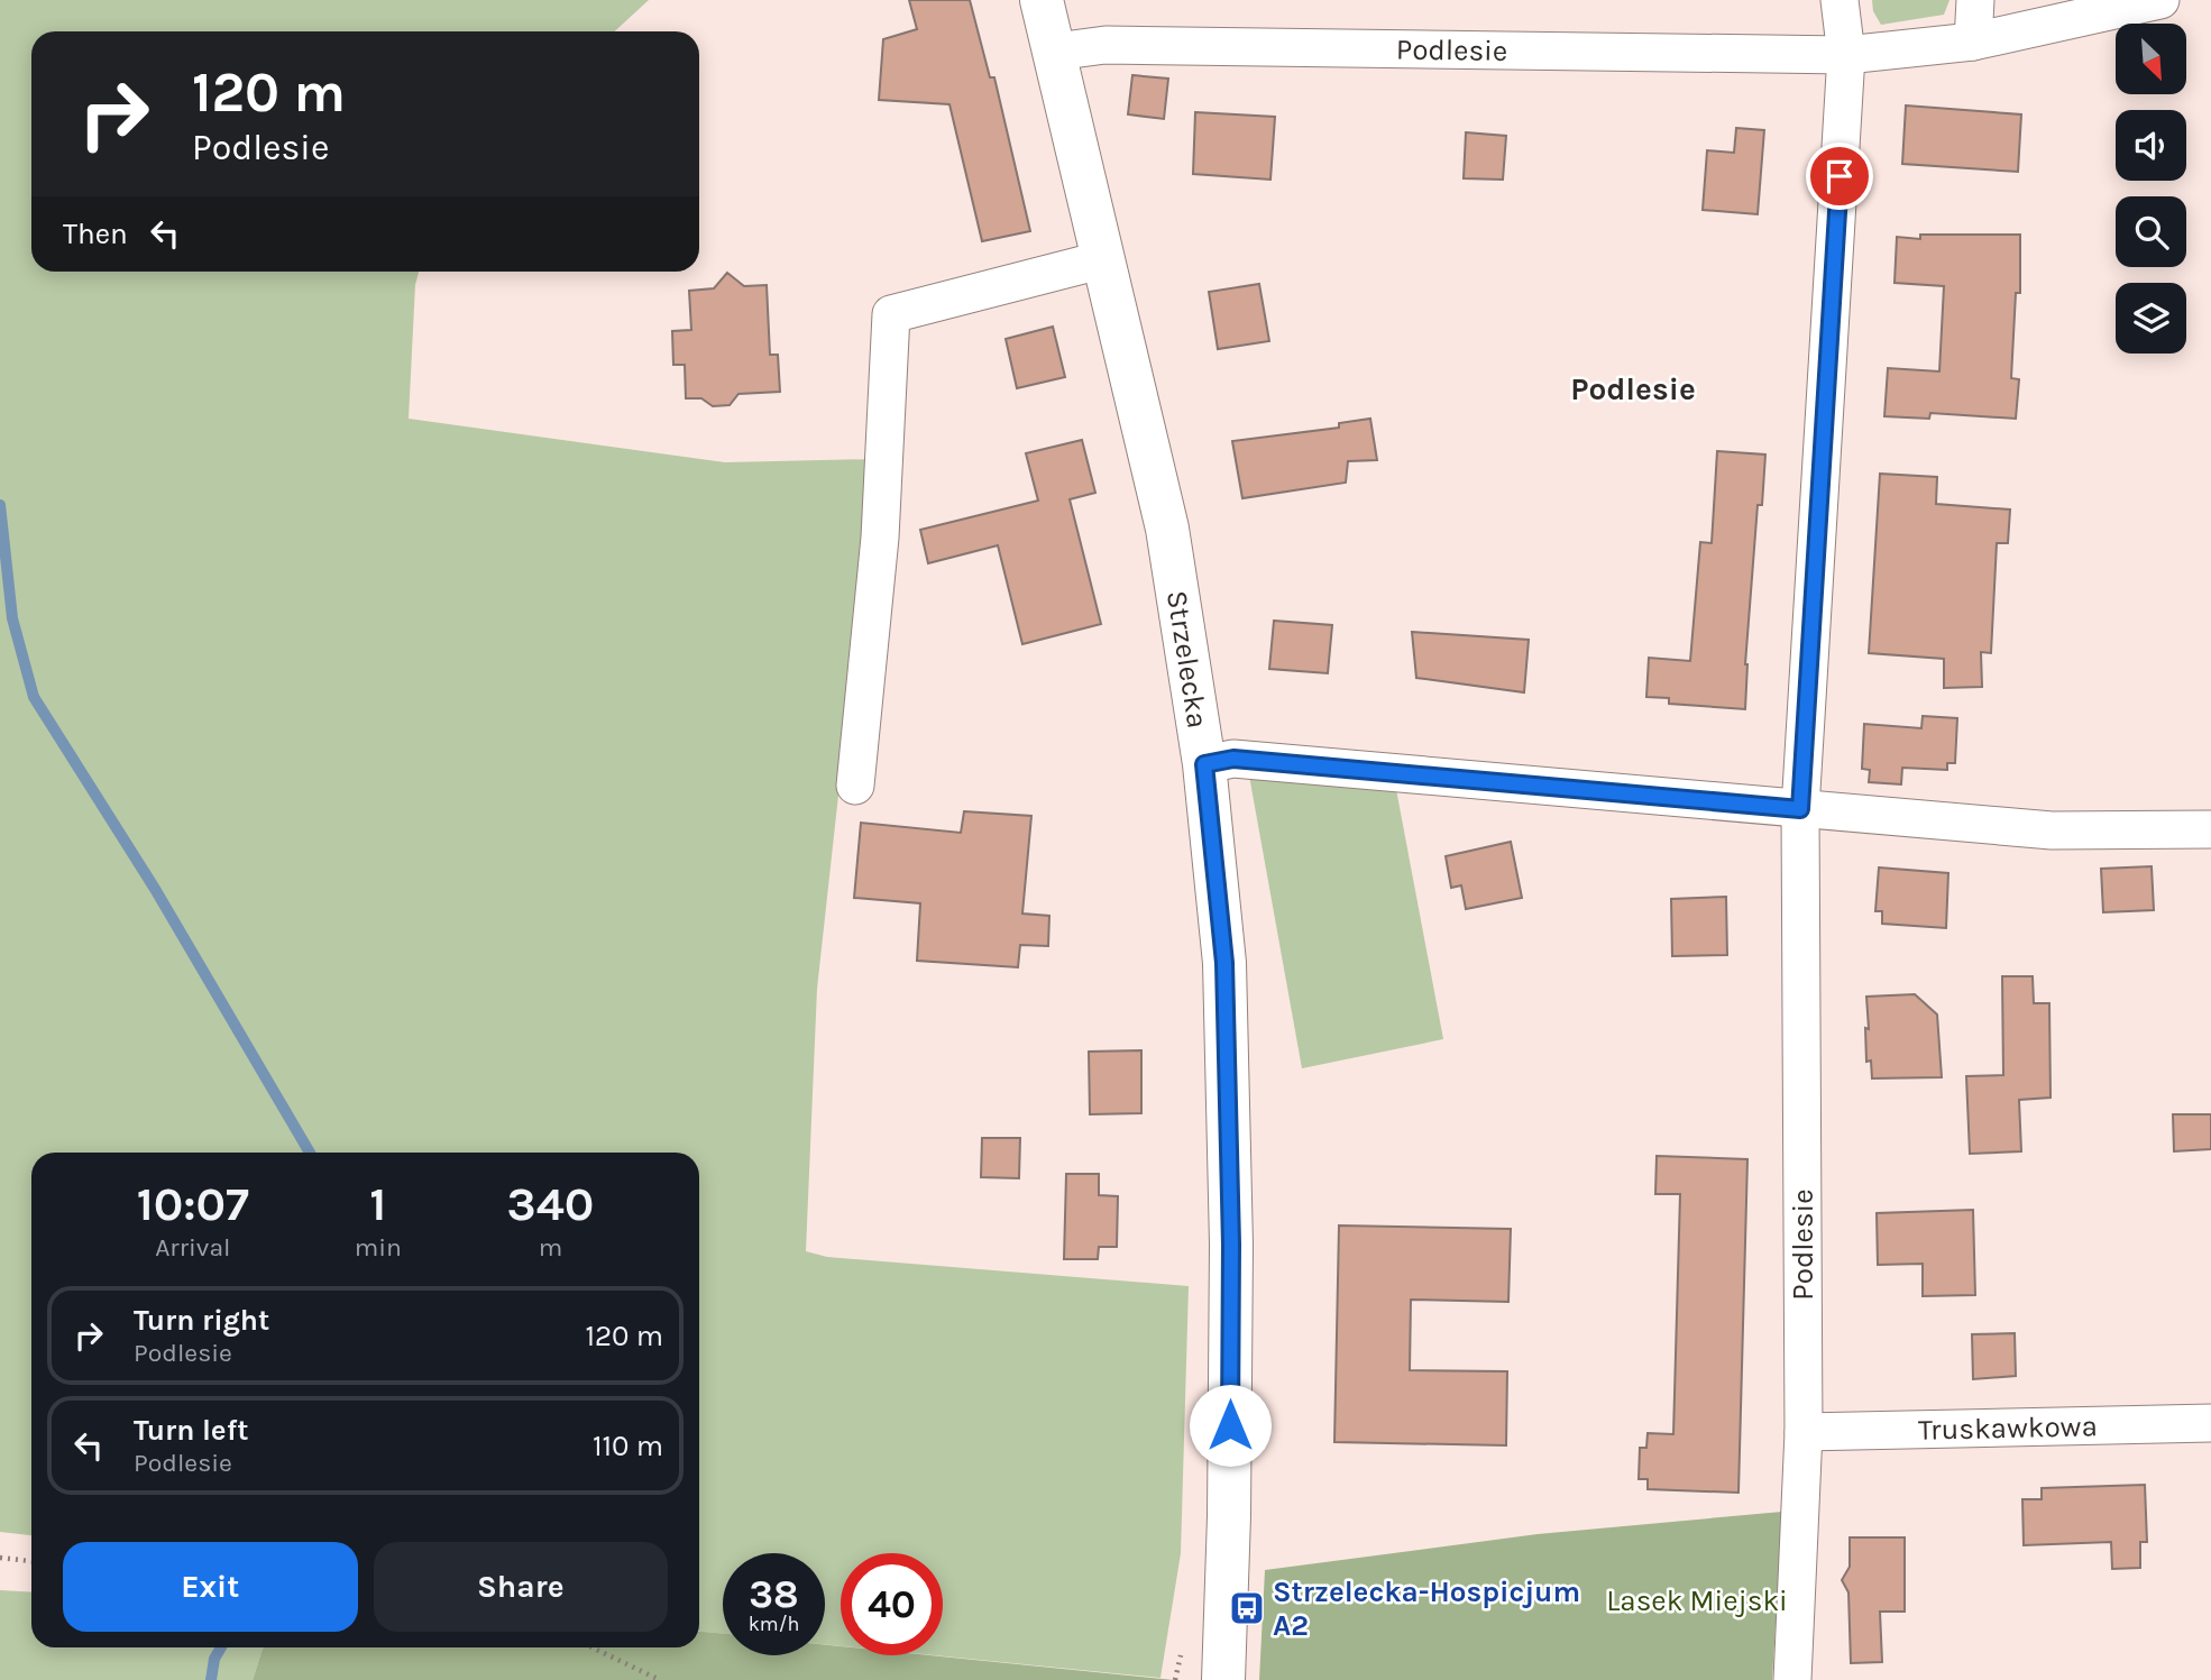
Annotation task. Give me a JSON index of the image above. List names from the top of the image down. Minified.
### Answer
{"streets":{"street":["Podlesie","Strzelecka","Truskawkowa"]},"crossings":[["Podlesie","Strzelecka"],["Podlesie","Truskawkowa"]],"districts":["Podlesie"],"parks":["Lasek Miejski"],"places":{"bus stop":["Strzelecka-Hospicjum A2"]},"north":"bottom right","page":{"turn":["120 m","Podlesie"],"then":"Then","eta":["10:07","Arrival","1","min","340","m"],"list":[{"name":"Turn right","note":"Podlesie","value":"120 m"},{"name":"Turn left","note":"Podlesie","value":"110 m"}],"buttons":["Exit","Share"],"speed":"38 km/h","limit":"40"}}
